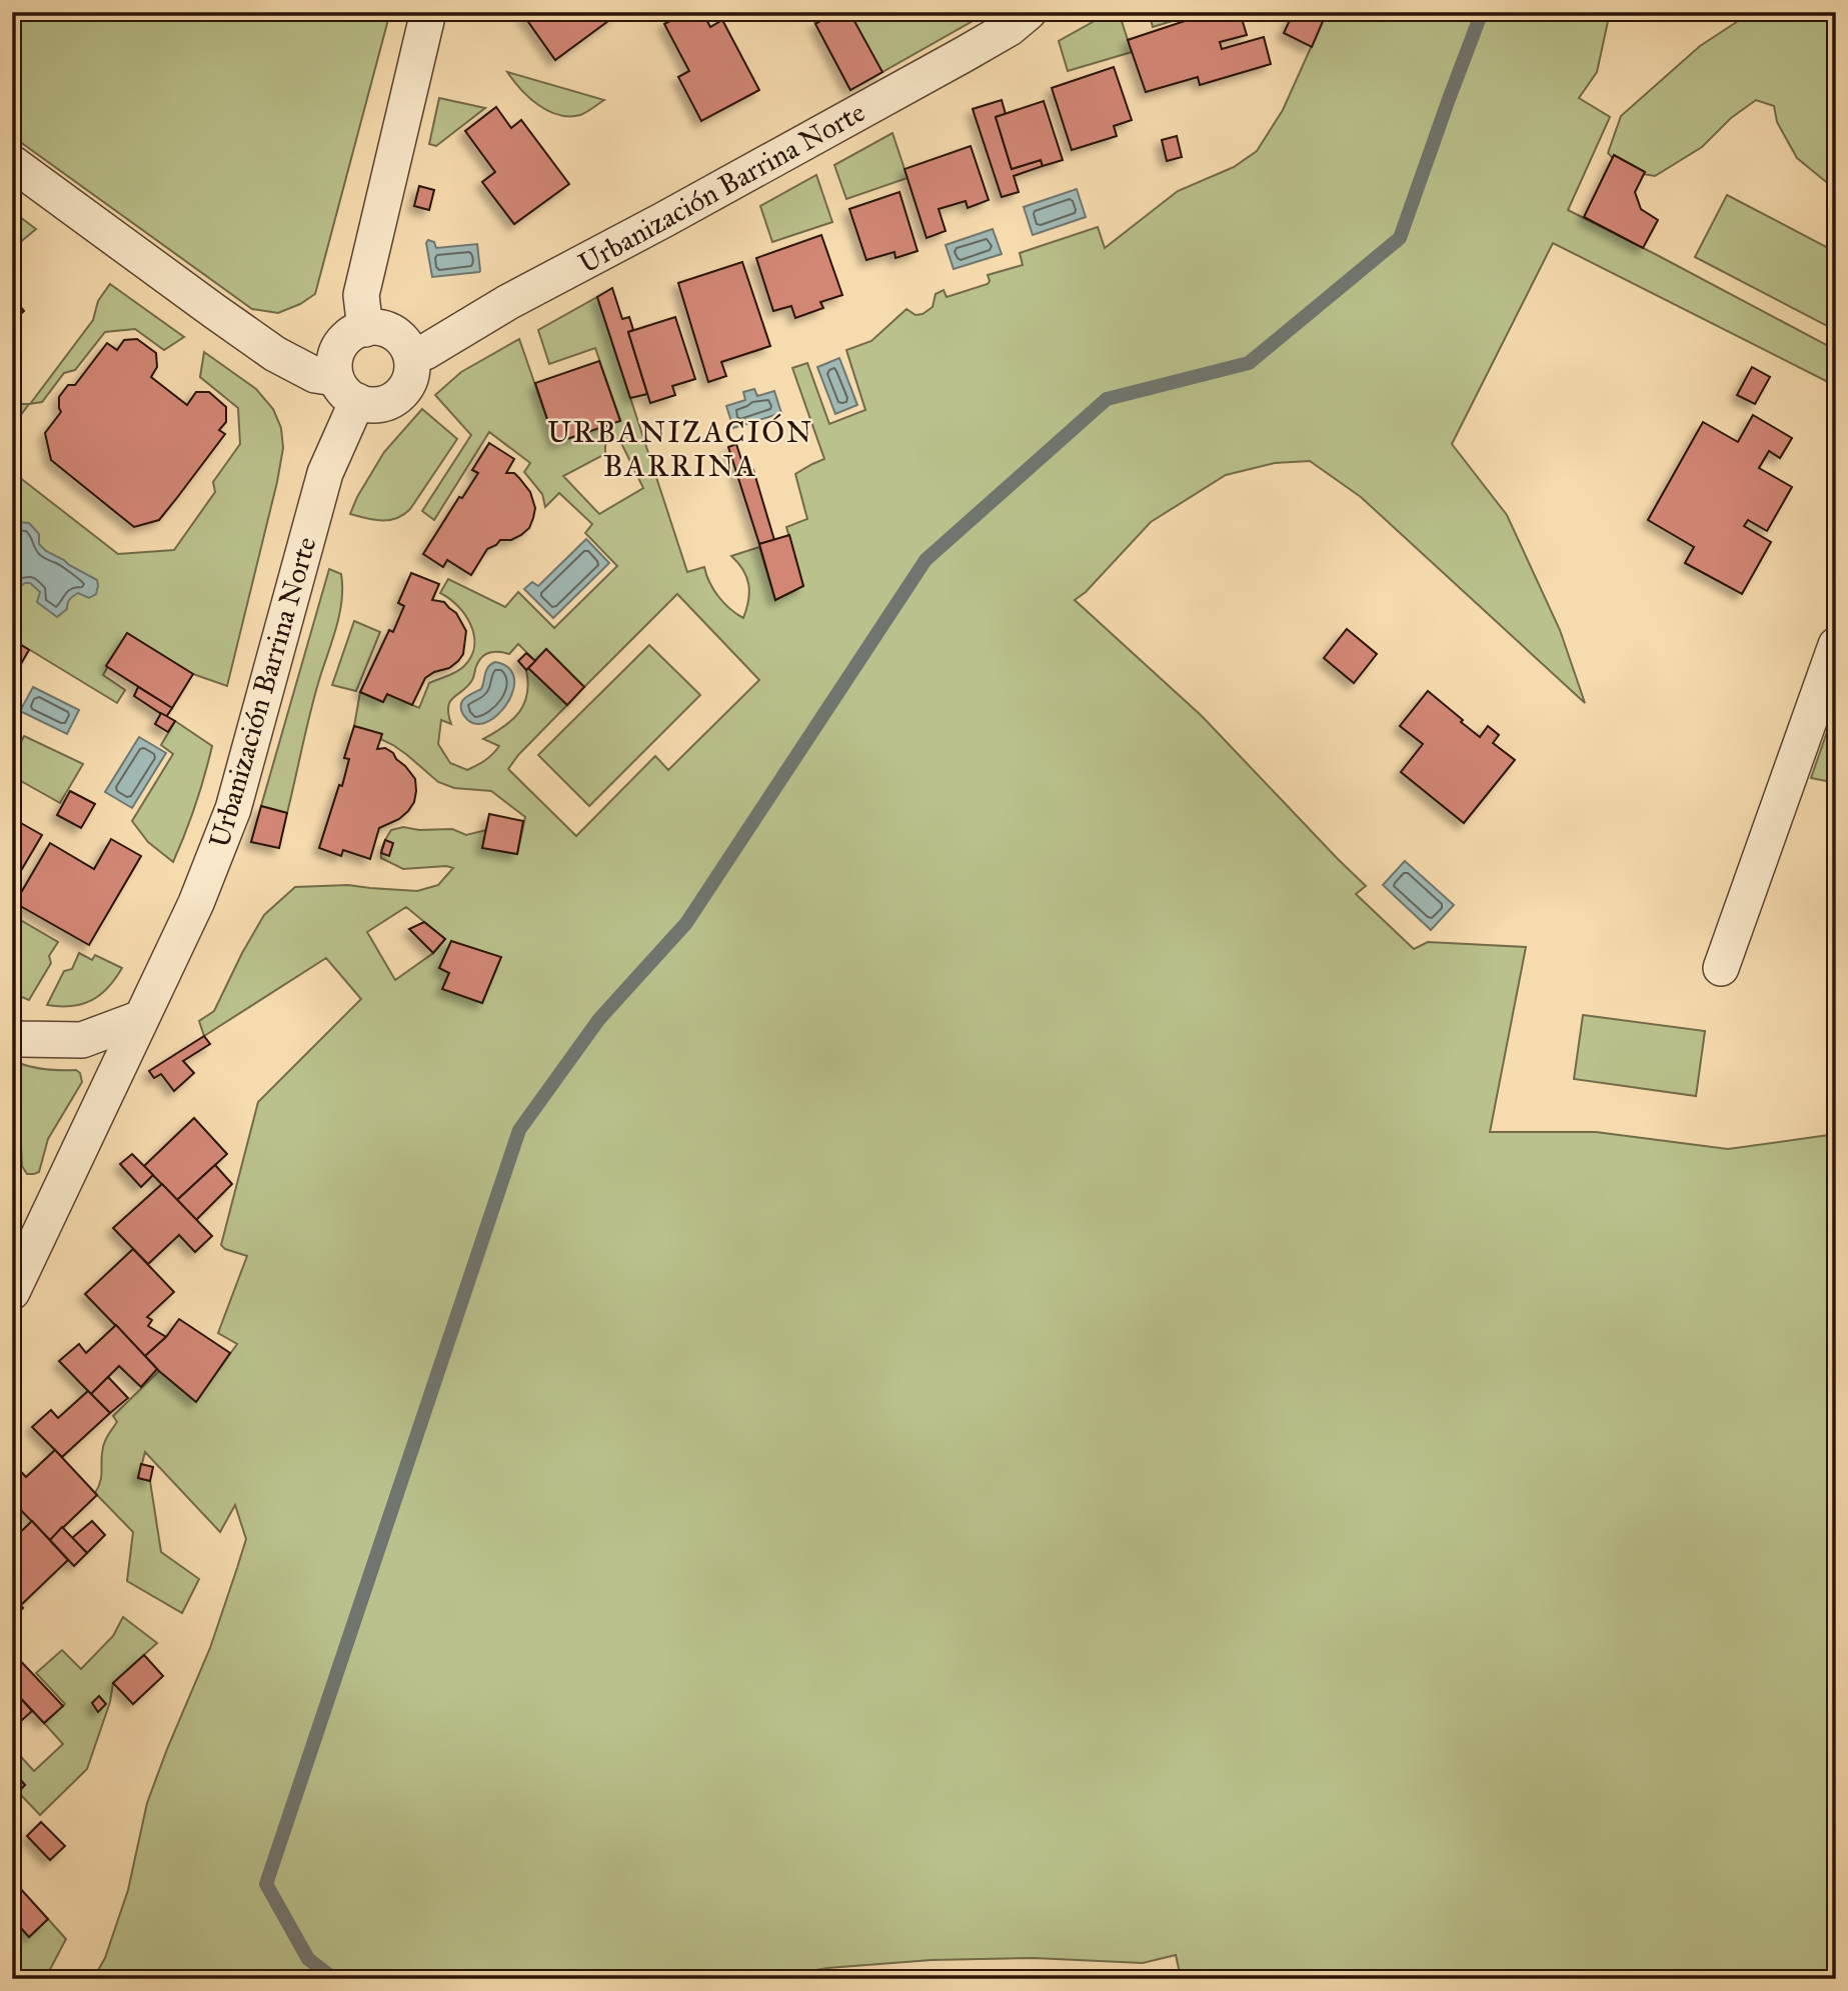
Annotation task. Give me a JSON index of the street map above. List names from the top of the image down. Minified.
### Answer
{"streets":{"street":["Urbanización Barrina Norte"]},"districts":["URBANIZACIÓN BARRINA"]}
